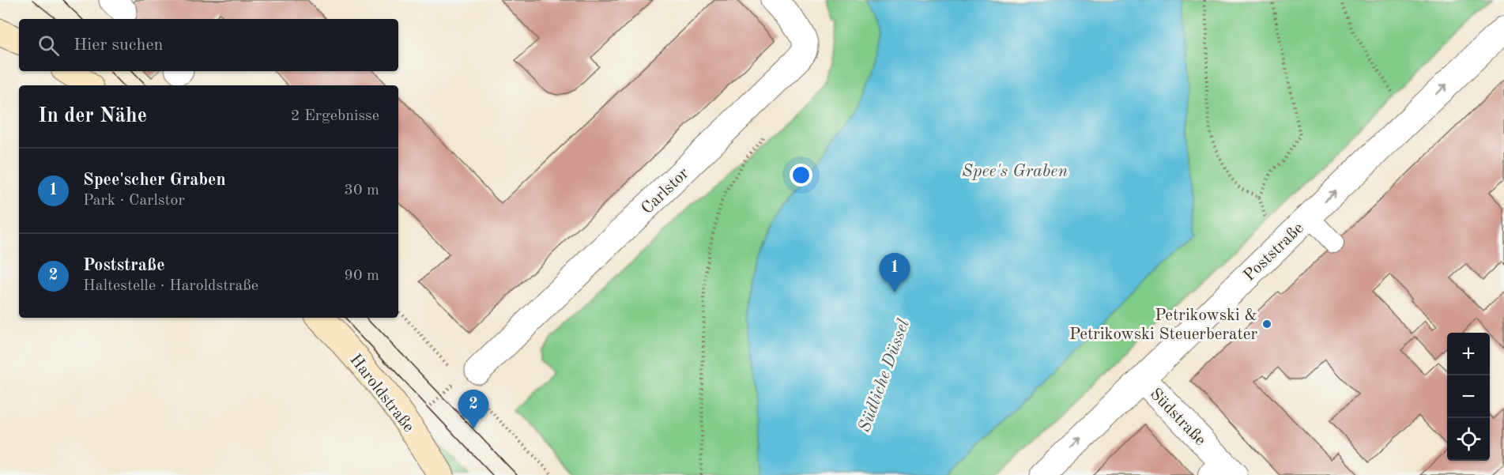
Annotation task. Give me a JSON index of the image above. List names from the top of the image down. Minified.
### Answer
{"streets":{"street":["Carlstor","Poststraße","Haroldstraße","Südstraße"]},"crossings":[["Poststraße","Südstraße"]],"one_way":["Poststraße"],"water":["Spee's Graben","Südliche Düssel"],"places":["Petrikowski & Petrikowski Steuerberater"],"page":{"search":"Hier suchen","heading":["In der Nähe","2 Ergebnisse"],"list":[{"mark":"1","name":"Spee'scher Graben","note":"Park · Carlstor","value":"30 m"},{"mark":"2","name":"Poststraße","note":"Haltestelle · Haroldstraße","value":"90 m"}],"pins":["1","2"],"map_buttons":["+","−"]}}
